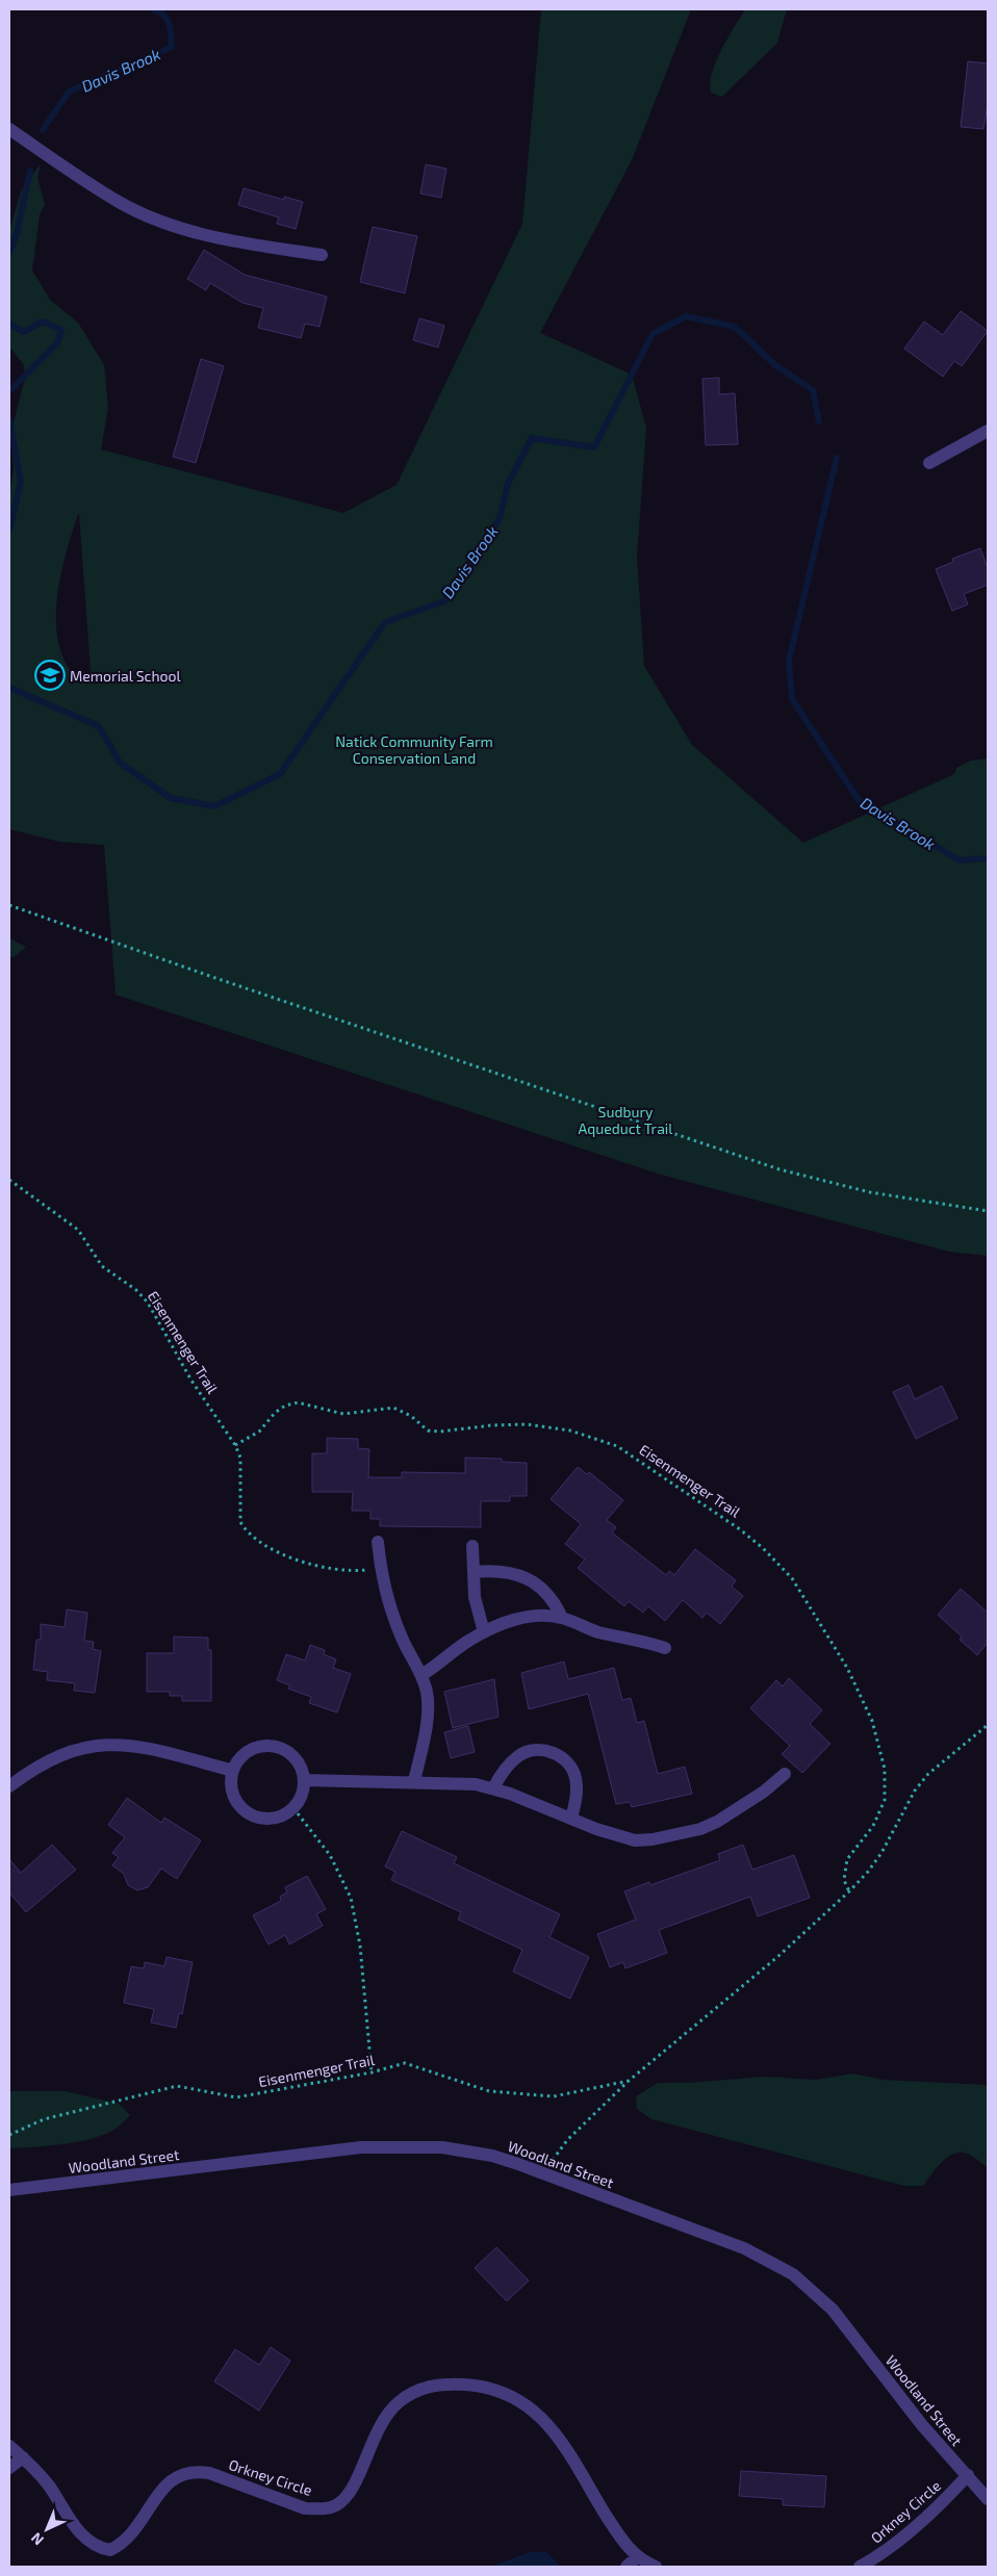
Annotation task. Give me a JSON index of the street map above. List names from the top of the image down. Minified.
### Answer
{"streets":{"street":["Woodland Street","Orkney Circle"],"path":["Eisenmenger Trail"]},"crossings":[["Woodland Street","Orkney Circle"]],"water":["Davis Brook"],"parks":["Natick Community Farm Conservation Land","Sudbury Aqueduct Trail"],"places":{"school or university":["Memorial School"]},"north":"bottom left"}
